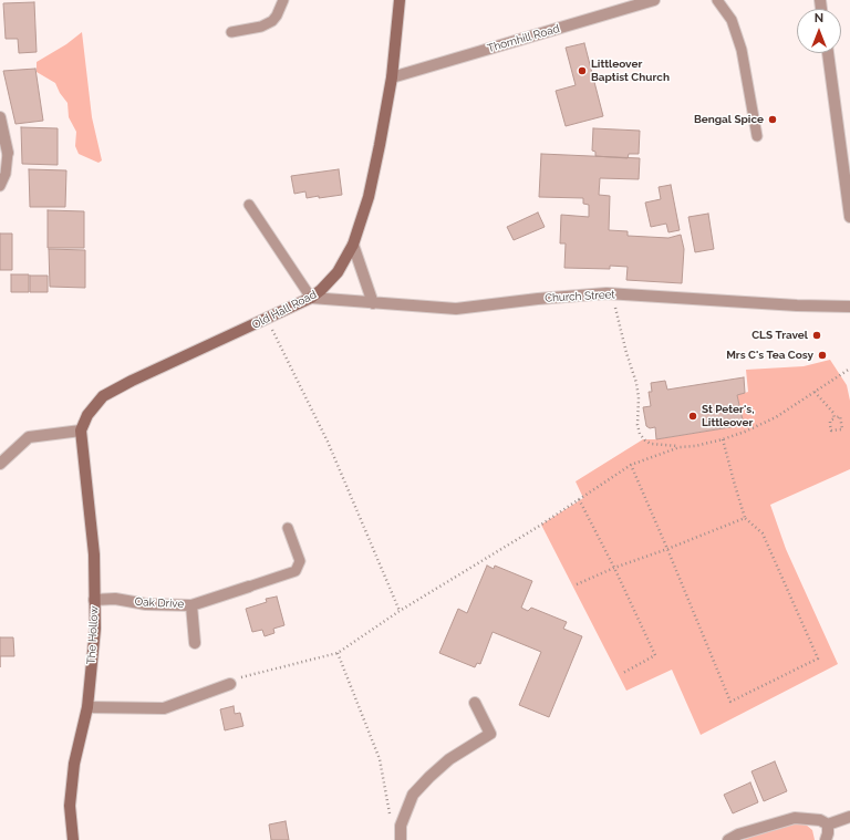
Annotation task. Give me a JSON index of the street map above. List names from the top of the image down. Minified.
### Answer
{"streets":{"street":["Thornhill Road","Church Street","Old Hall Road","Oak Drive","The Hollow"]},"crossings":[["Thornhill Road","Old Hall Road"],["Church Street","Old Hall Road"],["Old Hall Road","The Hollow"],["Oak Drive","The Hollow"]],"places":["Littleover Baptist Church","Bengal Spice","CLS Travel","Mrs C's Tea Cosy","St Peter's, Littleover"],"north":"top"}
